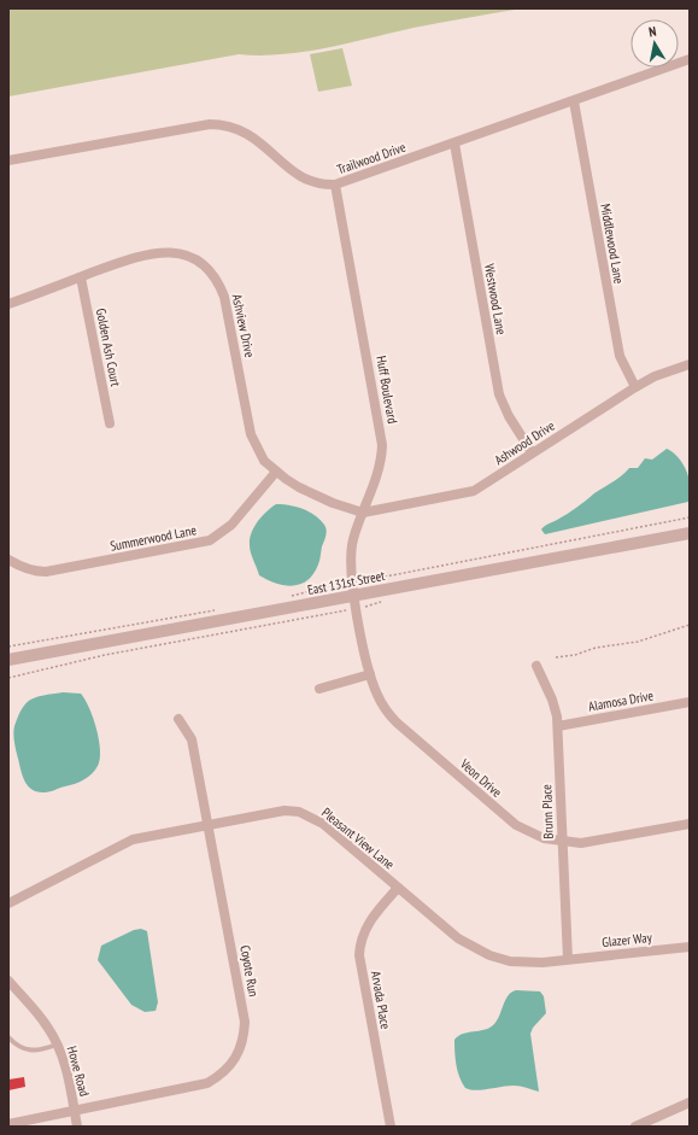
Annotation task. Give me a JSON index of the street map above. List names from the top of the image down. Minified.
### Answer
{"streets":{"street":["Trailwood Drive","Middlewood Lane","Westwood Lane","Ashview Drive","Golden Ash Court","Huff Boulevard","Ashwood Drive","Summerwood Lane","East 131st Street","Alamosa Drive","Veon Drive","Brunn Place","Pleasant View Lane","Glazer Way","Coyote Run","Arvada Place","Howe Road"]},"crossings":[["Trailwood Drive","Middlewood Lane"],["Trailwood Drive","Westwood Lane"],["Trailwood Drive","Huff Boulevard"],["Middlewood Lane","Ashwood Drive"],["Westwood Lane","Ashwood Drive"],["Ashview Drive","Golden Ash Court"],["Ashview Drive","Huff Boulevard"],["Ashview Drive","Ashwood Drive"],["Ashview Drive","Summerwood Lane"],["Huff Boulevard","Ashwood Drive"],["Huff Boulevard","East 131st Street"],["Huff Boulevard","Veon Drive"],["East 131st Street","Veon Drive"],["Alamosa Drive","Brunn Place"],["Veon Drive","Brunn Place"],["Brunn Place","Pleasant View Lane"],["Brunn Place","Glazer Way"],["Pleasant View Lane","Glazer Way"],["Pleasant View Lane","Coyote Run"],["Pleasant View Lane","Arvada Place"],["Coyote Run","Howe Road"]],"north":"top"}
